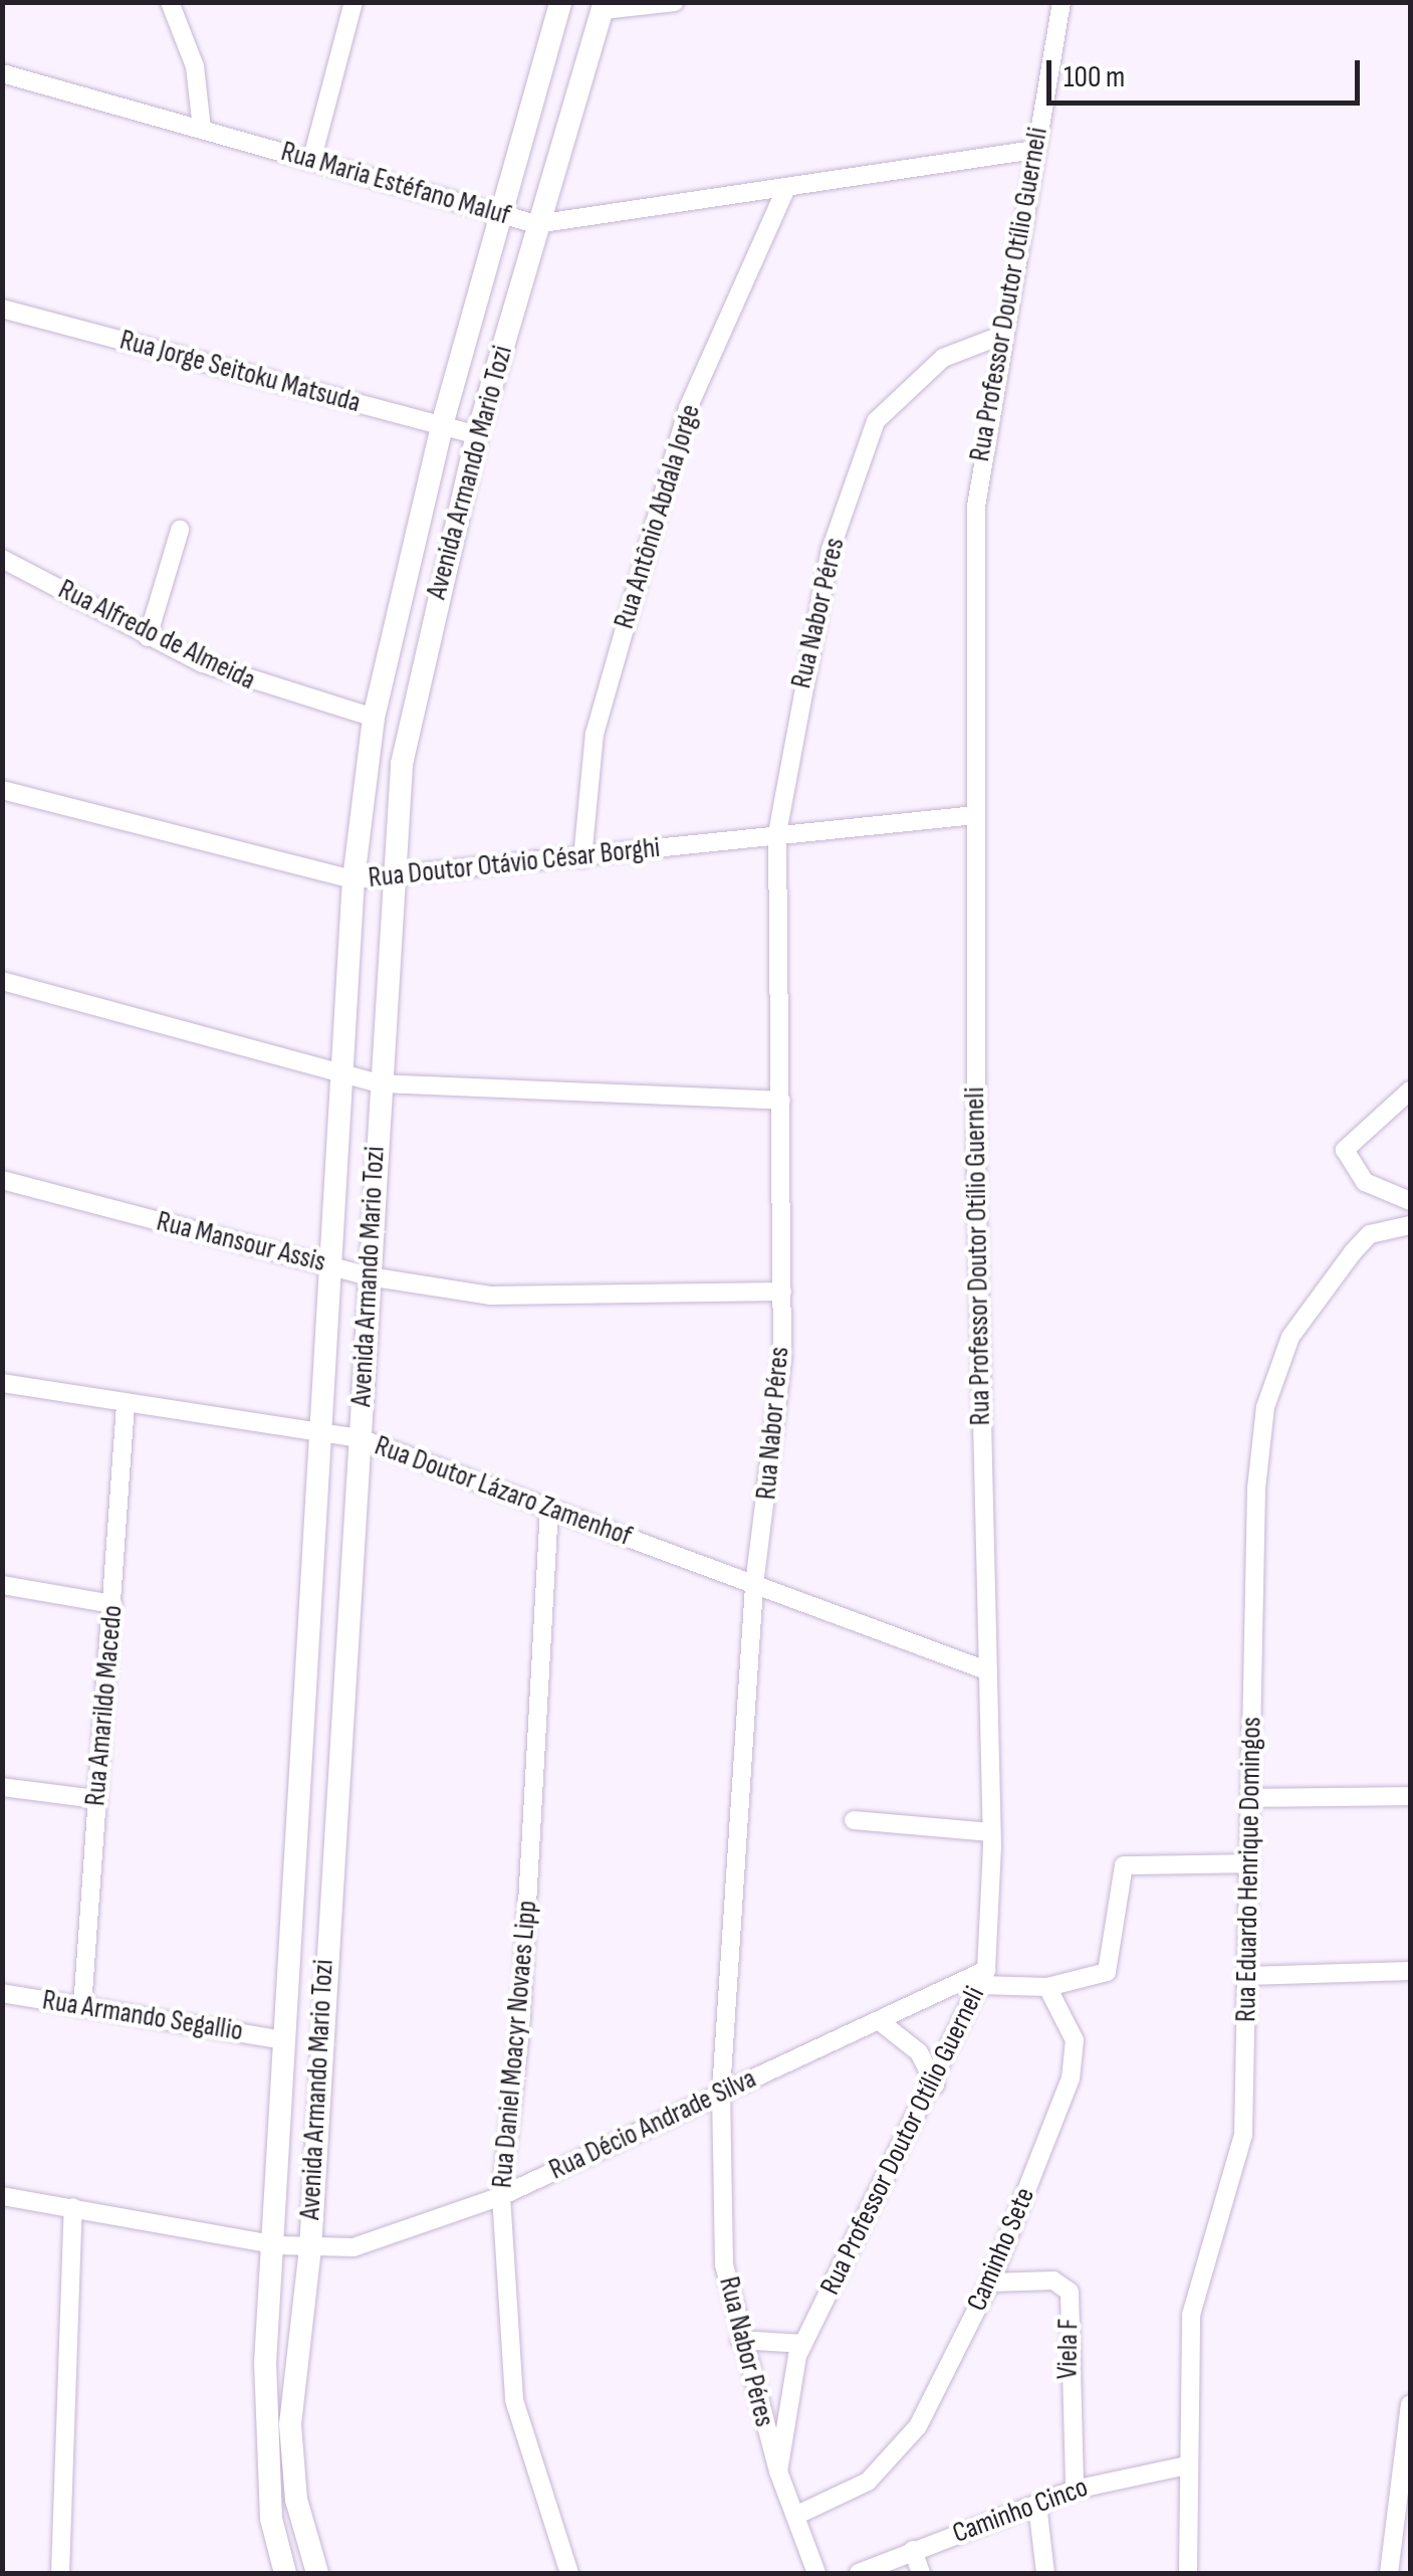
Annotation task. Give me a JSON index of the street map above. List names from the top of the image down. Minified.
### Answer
{"streets":{"street":["Rua Maria Estéfano Maluf","Rua Professor Doutor Otílio Guerneli","Rua Jorge Seitoku Matsuda","Avenida Armando Mario Tozi","Rua Antônio Abdala Jorge","Rua Nabor Péres","Rua Alfredo de Almeida","Rua Doutor Otávio César Borghi","Rua Mansour Assis","Rua Doutor Lázaro Zamenhof","Rua Amarildo Macedo","Rua Eduardo Henrique Domingos","Rua Armando Segallio","Rua Daniel Moacyr Novaes Lipp","Rua Décio Andrade Silva","Caminho Sete","Viela F","Caminho Cinco"]},"crossings":[["Rua Maria Estéfano Maluf","Rua Professor Doutor Otílio Guerneli"],["Rua Maria Estéfano Maluf","Avenida Armando Mario Tozi"],["Rua Maria Estéfano Maluf","Rua Antônio Abdala Jorge"],["Rua Professor Doutor Otílio Guerneli","Rua Nabor Péres"],["Rua Professor Doutor Otílio Guerneli","Rua Doutor Otávio César Borghi"],["Rua Professor Doutor Otílio Guerneli","Rua Doutor Lázaro Zamenhof"],["Rua Professor Doutor Otílio Guerneli","Rua Décio Andrade Silva"],["Rua Jorge Seitoku Matsuda","Avenida Armando Mario Tozi"],["Avenida Armando Mario Tozi","Rua Alfredo de Almeida"],["Avenida Armando Mario Tozi","Rua Doutor Otávio César Borghi"],["Avenida Armando Mario Tozi","Rua Mansour Assis"],["Avenida Armando Mario Tozi","Rua Doutor Lázaro Zamenhof"],["Avenida Armando Mario Tozi","Rua Armando Segallio"],["Avenida Armando Mario Tozi","Rua Décio Andrade Silva"],["Rua Antônio Abdala Jorge","Rua Doutor Otávio César Borghi"],["Rua Nabor Péres","Rua Doutor Otávio César Borghi"],["Rua Nabor Péres","Rua Mansour Assis"],["Rua Nabor Péres","Rua Doutor Lázaro Zamenhof"],["Rua Nabor Péres","Rua Décio Andrade Silva"],["Rua Nabor Péres","Caminho Sete"],["Rua Doutor Lázaro Zamenhof","Rua Amarildo Macedo"],["Rua Doutor Lázaro Zamenhof","Rua Daniel Moacyr Novaes Lipp"],["Rua Amarildo Macedo","Rua Armando Segallio"],["Rua Eduardo Henrique Domingos","Caminho Cinco"],["Rua Daniel Moacyr Novaes Lipp","Rua Décio Andrade Silva"],["Caminho Sete","Viela F"],["Viela F","Caminho Cinco"]],"scale_bar":"100 m"}
